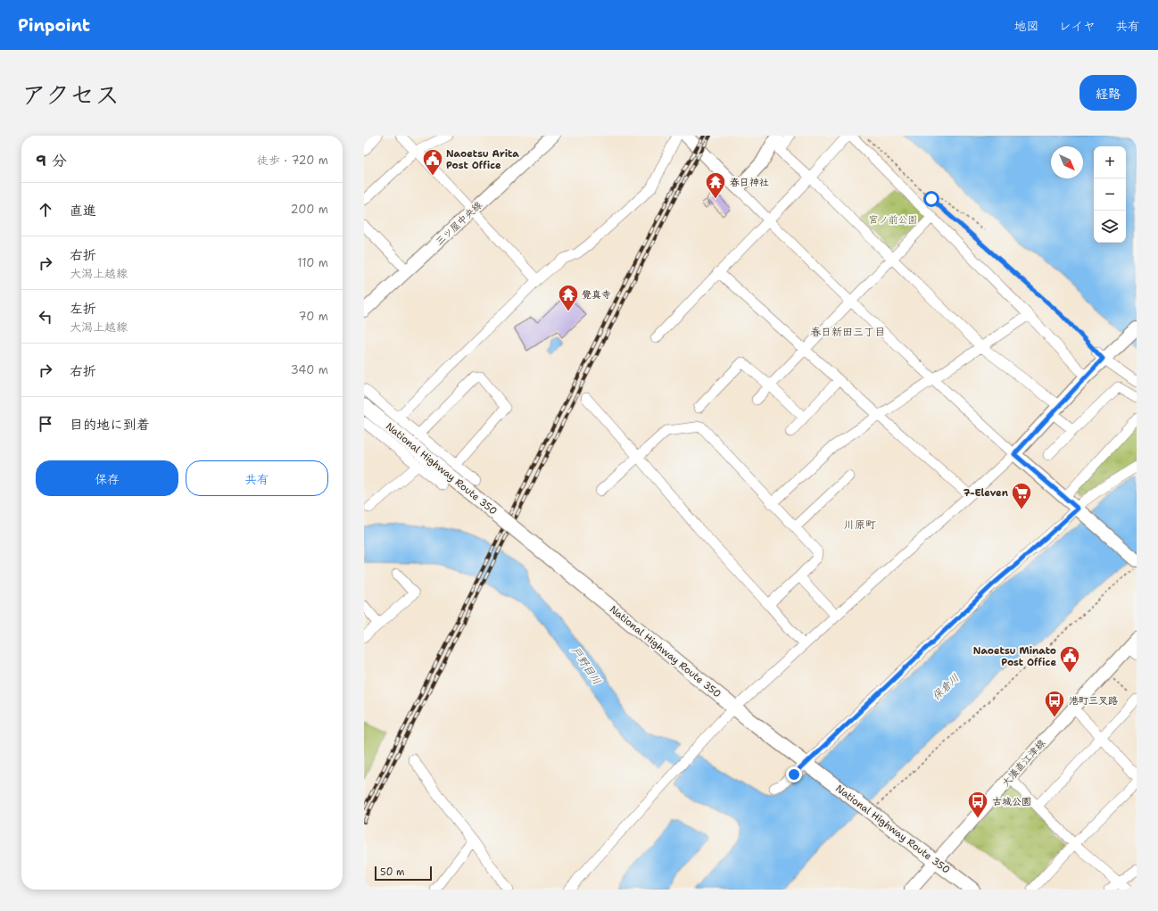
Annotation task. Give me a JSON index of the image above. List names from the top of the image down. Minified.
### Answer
{"streets":{"highway":["National Highway Route 350"],"main road":["三ツ屋中央線","大瀁直江津線"]},"crossings":[["National Highway Route 350","大瀁直江津線"]],"districts":["春日新田三丁目","川原町"],"water":["戸野目川","保倉川"],"parks":["宮ノ前公園"],"places":{"public building":["Naoetsu Arita Post Office","Naoetsu Minato Post Office"],"temple":["春日神社","覺真寺"],"supermarket":["7-Eleven"],"bus stop":["港町三叉路","古城公園"]},"scale_bar":"50 m","north":"bottom right","page":{"header":"Pinpoint","nav":["地図","レイヤ","共有"],"title":"アクセス","buttons":["経路",["保存","共有"]],"heading":["9 分","徒歩 · 720 m"],"map_buttons":["+","−"],"list":[["直進","200 m"],["右折","大潟上越線","110 m"],["左折","大潟上越線","70 m"],["右折","340 m"],"目的地に到着"],"scale":"50 m"}}
